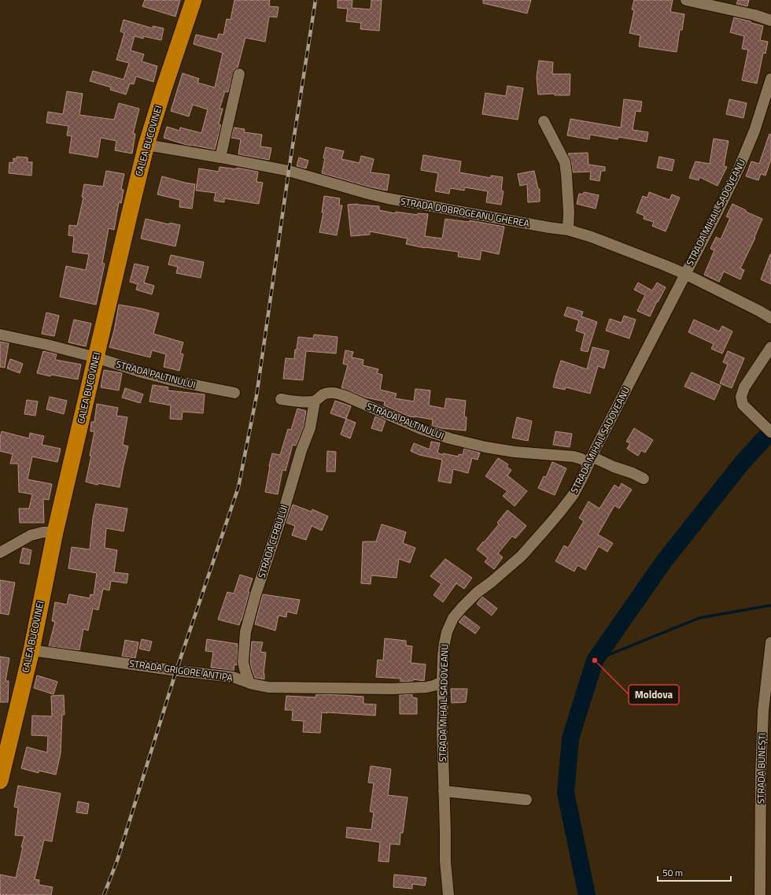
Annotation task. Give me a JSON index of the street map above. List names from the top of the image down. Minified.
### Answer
{"streets":{"highway":["CALEA BUCOVINEI"],"street":["STRADA DOBROGEANU GHEREA","STRADA MIHAIL SADOVEANU","STRADA PALTINULUI","STRADA CERBULUI","STRADA GRIGORE ANTIPA","STRADA BUNEȘTI"]},"crossings":[["CALEA BUCOVINEI","STRADA DOBROGEANU GHEREA"],["CALEA BUCOVINEI","STRADA PALTINULUI"],["CALEA BUCOVINEI","STRADA GRIGORE ANTIPA"],["STRADA DOBROGEANU GHEREA","STRADA MIHAIL SADOVEANU"],["STRADA MIHAIL SADOVEANU","STRADA PALTINULUI"],["STRADA MIHAIL SADOVEANU","STRADA GRIGORE ANTIPA"],["STRADA PALTINULUI","STRADA CERBULUI"],["STRADA CERBULUI","STRADA GRIGORE ANTIPA"]],"places":["Moldova"],"scale_bar":"50 m"}
